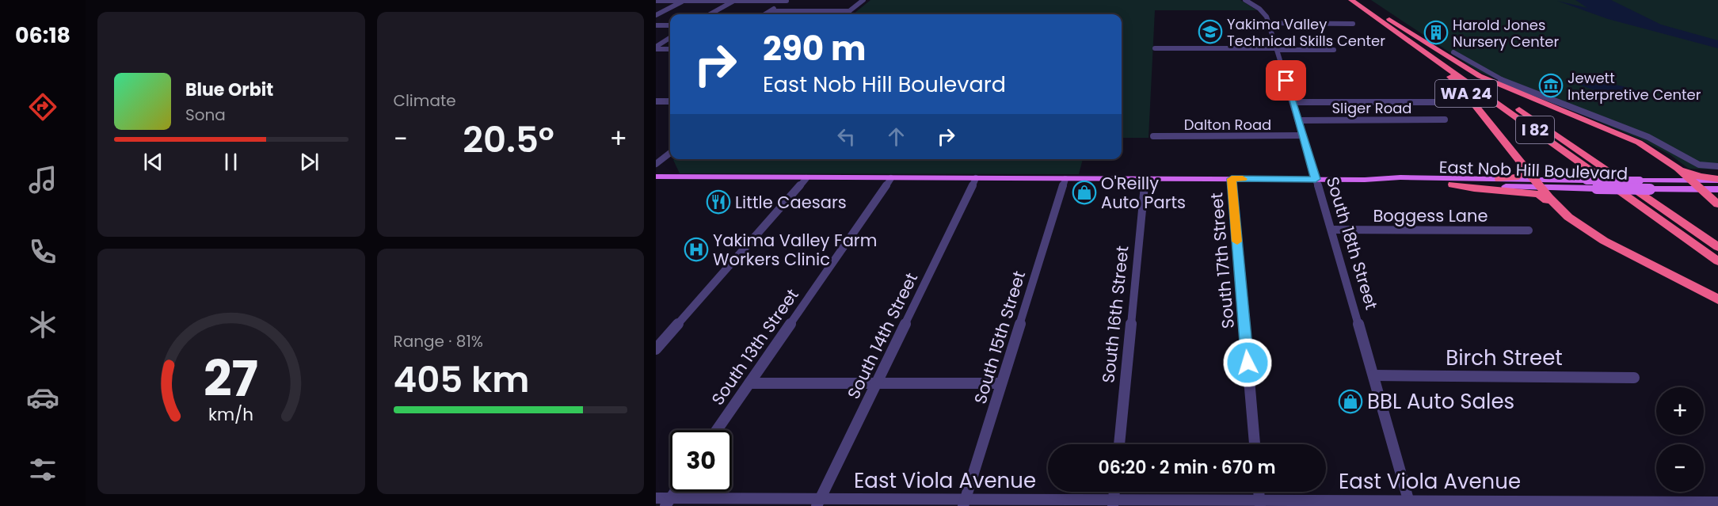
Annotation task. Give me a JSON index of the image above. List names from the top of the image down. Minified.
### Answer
{"streets":{"highway":["WA 24","I 82"],"main road":["East Nob Hill Boulevard"],"street":["Sliger Road","Dalton Road","Boggess Lane","South 18th Street","South 17th Street","South 16th Street","South 14th Street","South 15th Street","South 13th Street","Birch Street","East Viola Avenue"]},"crossings":[["WA 24","I 82"],["WA 24","East Nob Hill Boulevard"],["Sliger Road","South 18th Street"],["Dalton Road","South 18th Street"],["East Nob Hill Boulevard","South 18th Street"],["East Nob Hill Boulevard","South 17th Street"],["East Nob Hill Boulevard","South 16th Street"],["East Nob Hill Boulevard","South 14th Street"],["East Nob Hill Boulevard","South 15th Street"],["East Nob Hill Boulevard","South 13th Street"],["Boggess Lane","South 18th Street"],["South 18th Street","Birch Street"],["South 18th Street","East Viola Avenue"],["South 14th Street","East Viola Avenue"],["South 15th Street","East Viola Avenue"]],"places":{"school or university":["Yakima Valley Technical Skills Center"],"building":["Harold Jones Nursery Center"],"museum":["Jewett Interpretive Center"],"shop":["O'Reilly Auto Parts","BBL Auto Sales"],"restaurant":["Little Caesars"],"hospital":["Yakima Valley Farm Workers Clinic"]},"page":{"tabs":"06:18","tile":["Climate",["Range · 81%","405 km"]],"turn":["290 m","East Nob Hill Boulevard"],"song":["Blue Orbit","Sona"],"heat":["−","20.5°","+"],"map_buttons":["+","−"],"limit":"30","trip":"06:20 · 2 min · 670 m","gauge":["27","km/h"]}}
